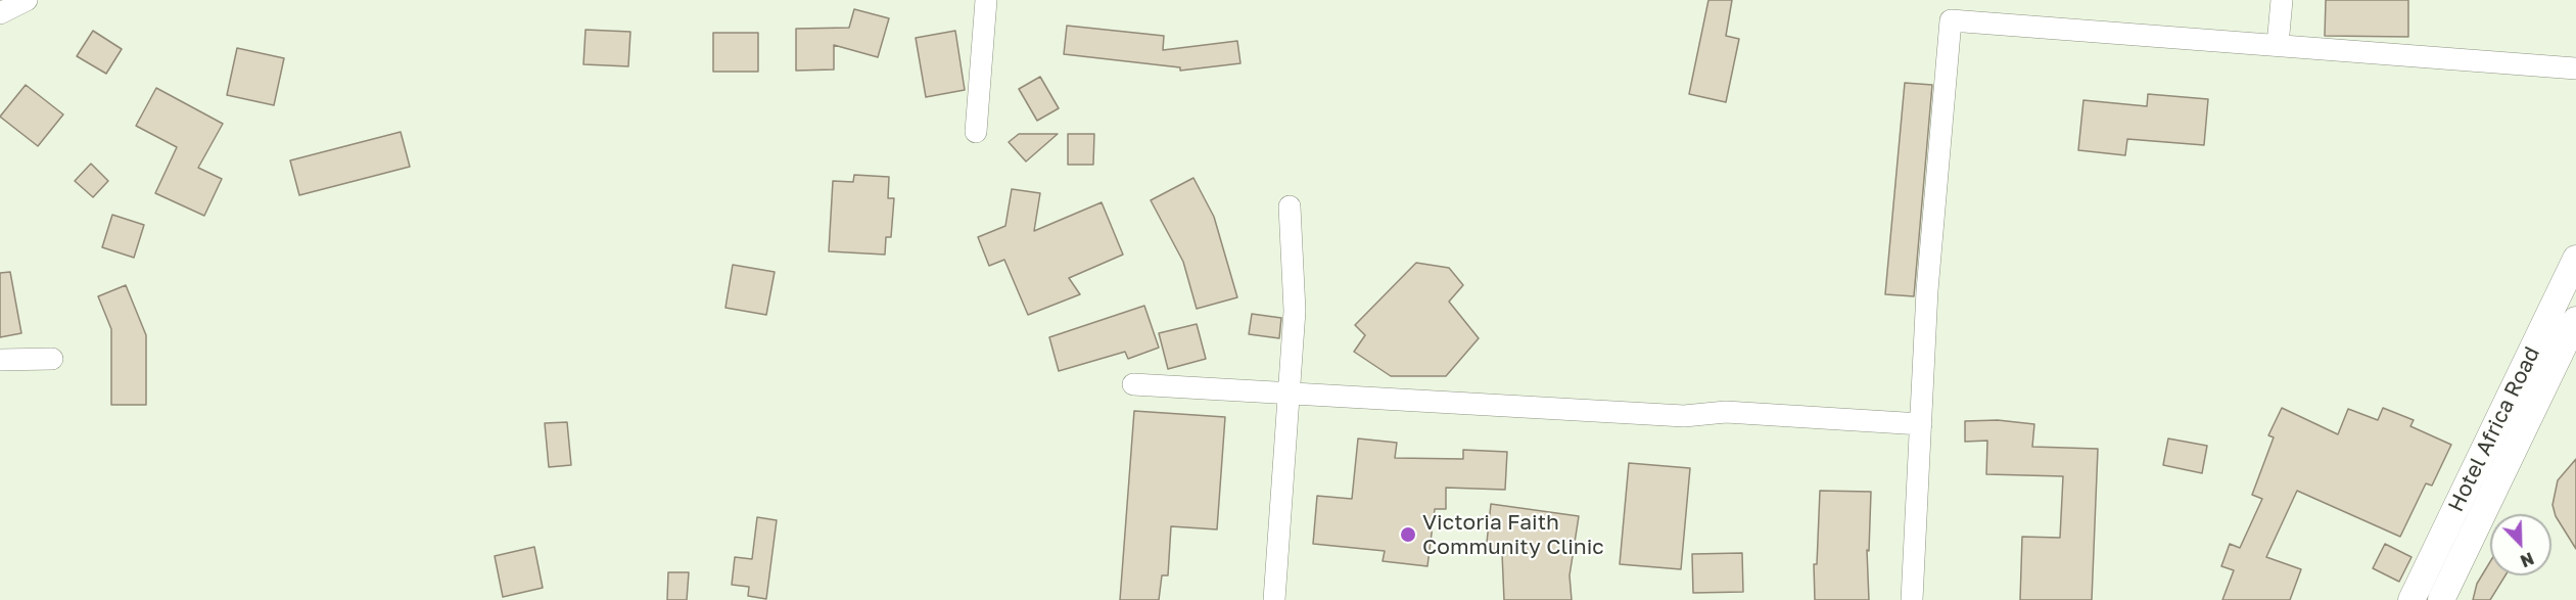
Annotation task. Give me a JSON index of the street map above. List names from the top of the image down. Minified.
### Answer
{"streets":{"street":["Hotel Africa Road"]},"places":["Victoria Faith Community Clinic"],"north":"bottom right"}
